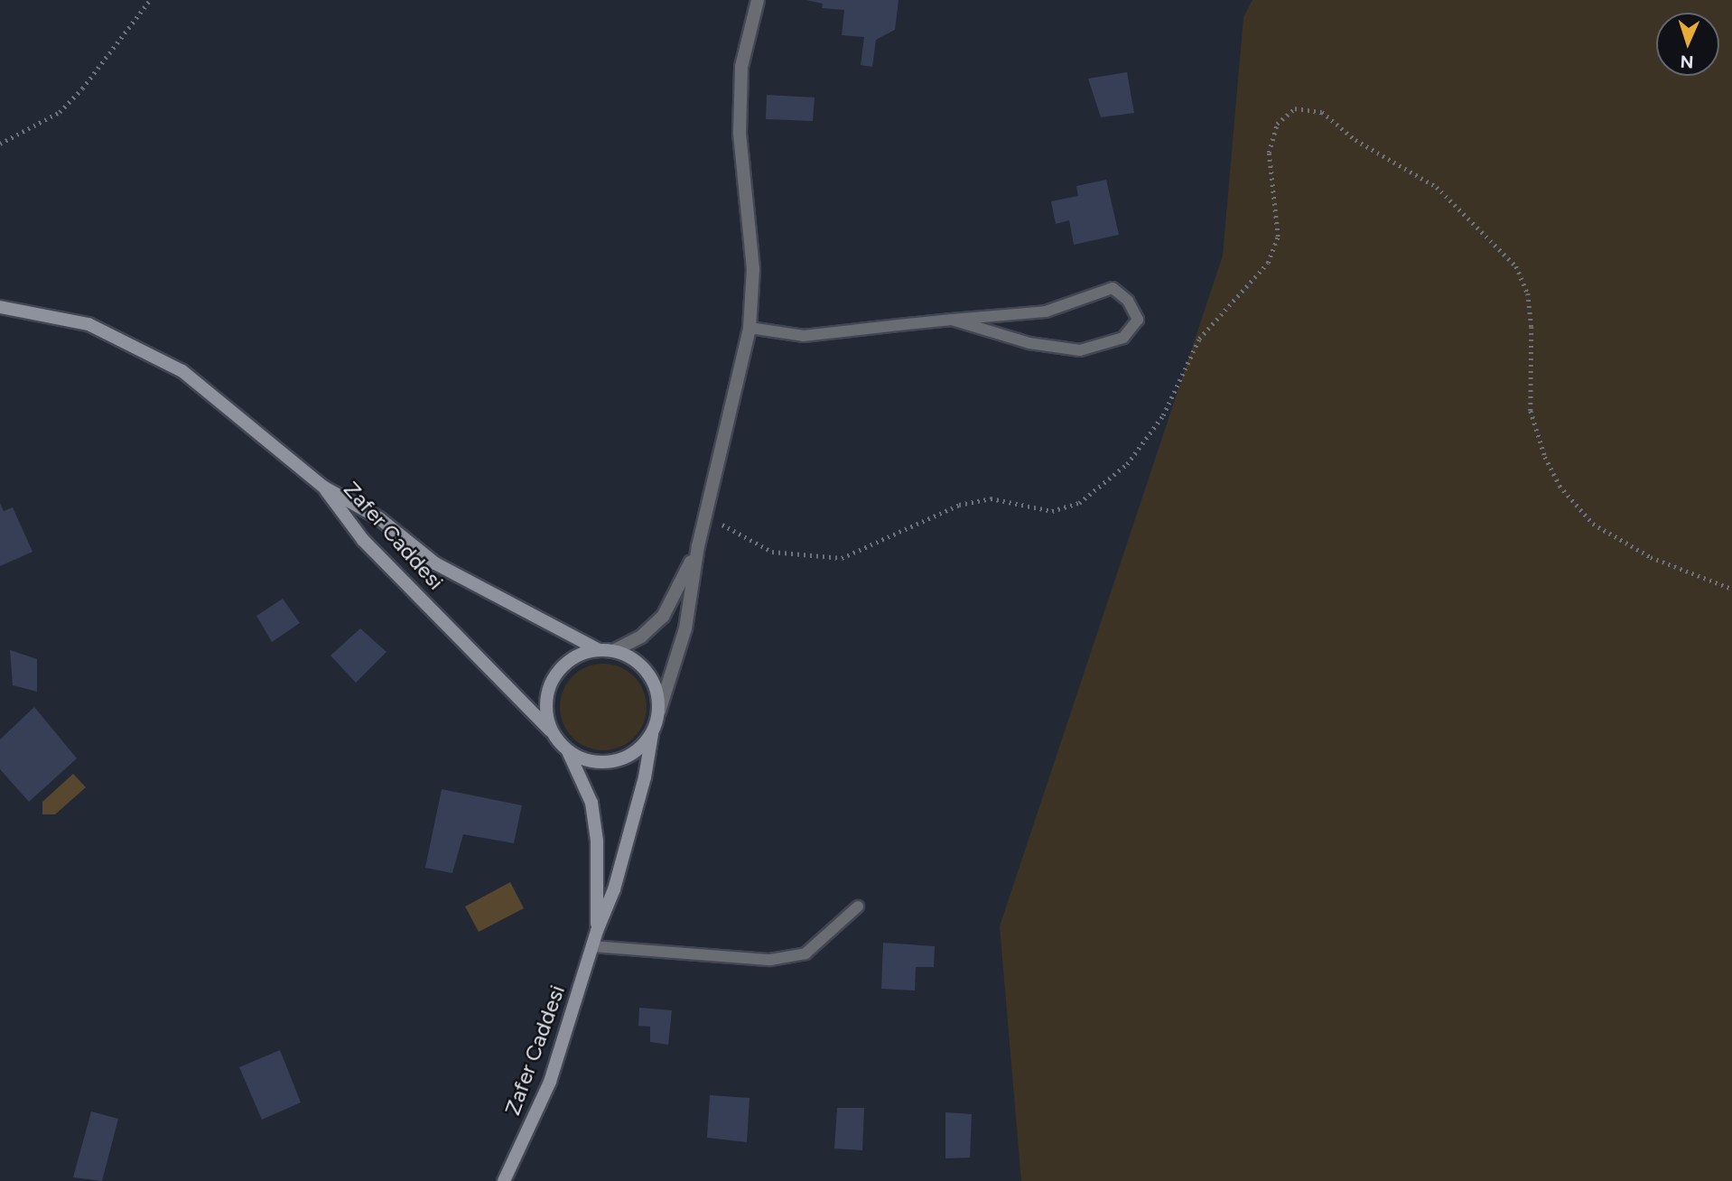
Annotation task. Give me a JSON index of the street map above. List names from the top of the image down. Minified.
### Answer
{"streets":{"street":["Zafer Caddesi"]},"north":"bottom"}
